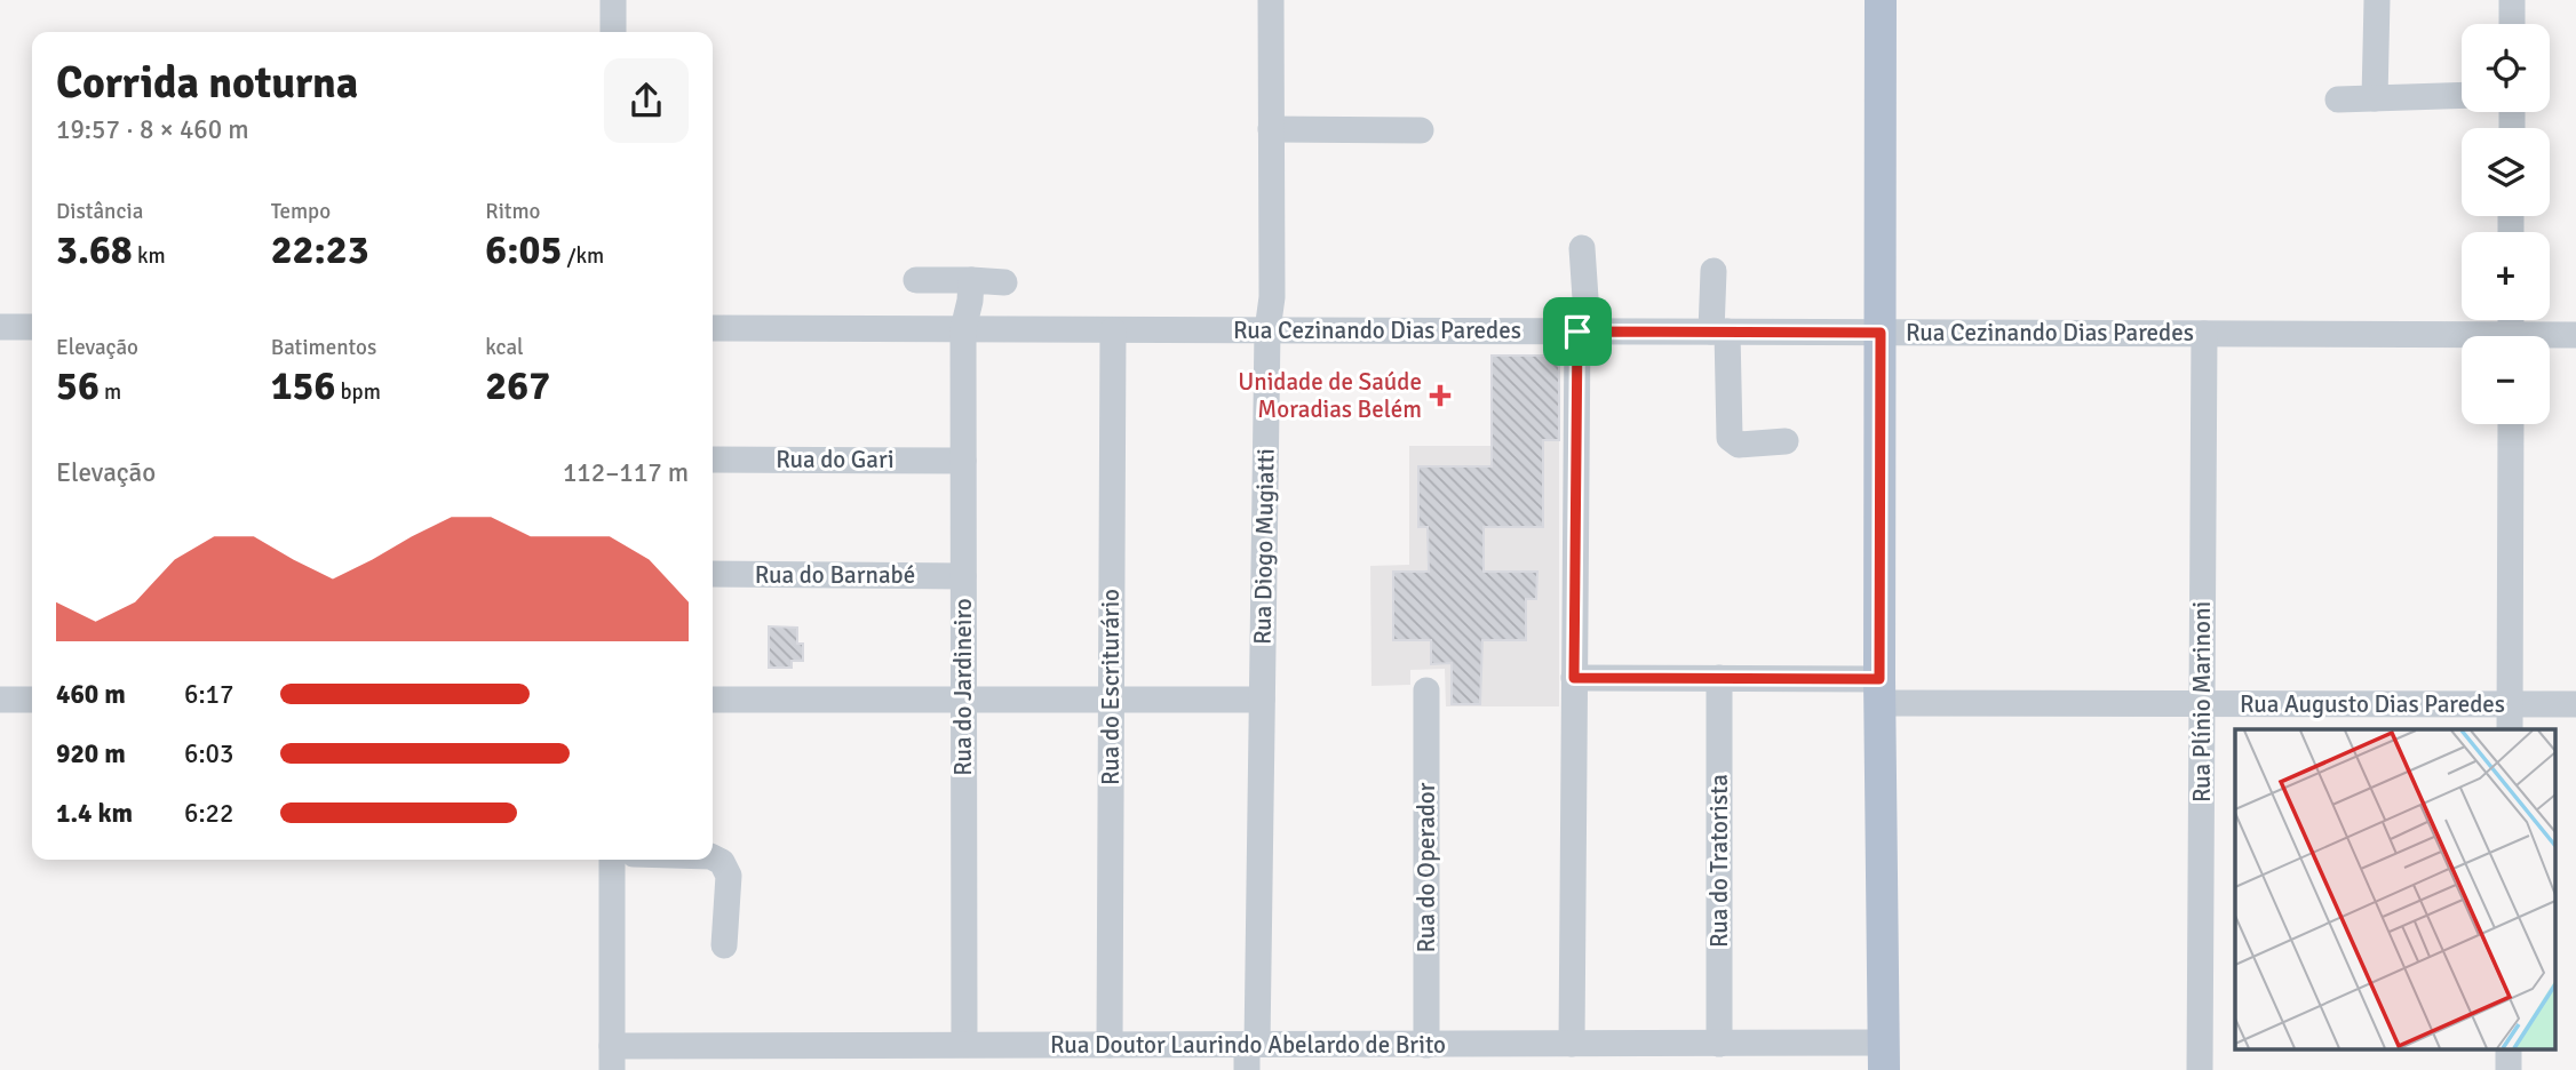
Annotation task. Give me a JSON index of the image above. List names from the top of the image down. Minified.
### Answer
{"streets":{"street":["Rua Cezinando Dias Paredes","Rua do Gari","Rua Diogo Mugiatti","Rua do Barnabé","Rua do Jardineiro","Rua do Escriturário","Rua Plínio Marinoni","Rua Augusto Dias Paredes","Rua do Tratorista","Rua do Operador","Rua Doutor Laurindo Abelardo de Brito"]},"crossings":[["Rua Cezinando Dias Paredes","Rua Diogo Mugiatti"],["Rua Cezinando Dias Paredes","Rua do Jardineiro"],["Rua Cezinando Dias Paredes","Rua do Escriturário"],["Rua Cezinando Dias Paredes","Rua Plínio Marinoni"],["Rua do Gari","Rua do Jardineiro"],["Rua Diogo Mugiatti","Rua Doutor Laurindo Abelardo de Brito"],["Rua do Barnabé","Rua do Jardineiro"],["Rua do Jardineiro","Rua Doutor Laurindo Abelardo de Brito"],["Rua do Escriturário","Rua Doutor Laurindo Abelardo de Brito"],["Rua Plínio Marinoni","Rua Augusto Dias Paredes"],["Rua Augusto Dias Paredes","Rua do Tratorista"],["Rua do Tratorista","Rua Doutor Laurindo Abelardo de Brito"],["Rua do Operador","Rua Doutor Laurindo Abelardo de Brito"]],"places":{"health":["Unidade de Saúde Moradias Belém"]},"page":{"map_buttons":["+","−"],"heading":["Corrida noturna","19:57 · 8 × 460 m"],"stats":[["Distância","3.68 km"],["Tempo","22:23"],["Ritmo","6:05 /km"],["Elevação","56 m"],["Batimentos","156 bpm"],["kcal","267"]],"chart":["Elevação","112–117 m"],"list":[{"name":"460 m","note":"6:17"},{"name":"920 m","note":"6:03"},{"name":"1.4 km","note":"6:22"}]}}
